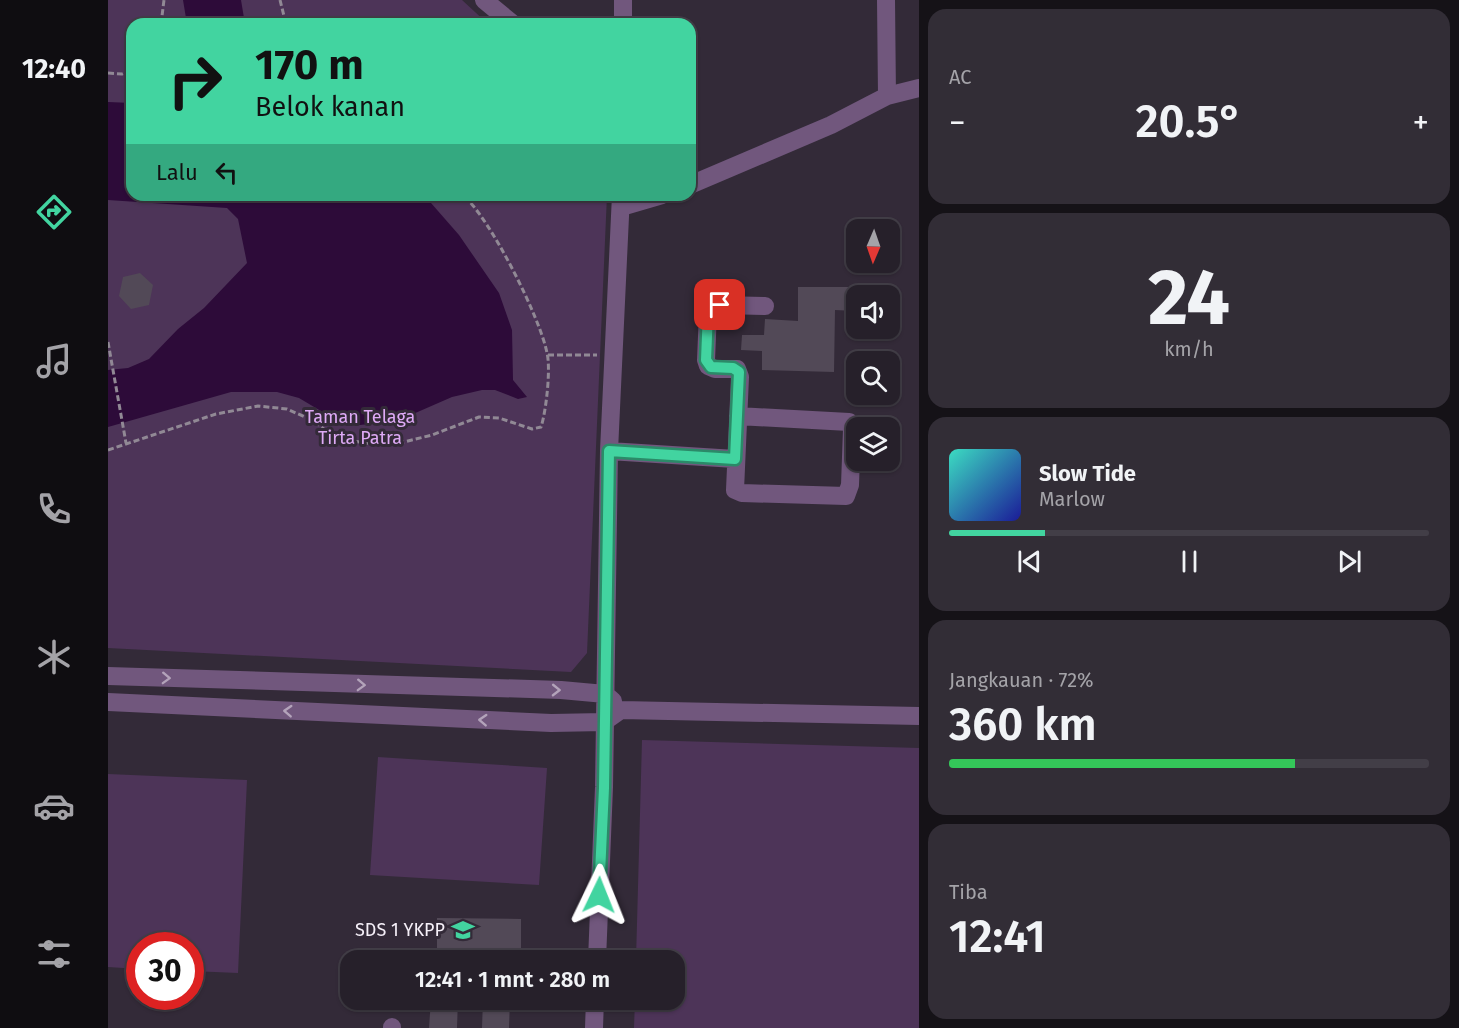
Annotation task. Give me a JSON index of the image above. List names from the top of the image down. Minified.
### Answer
{"parks":["Taman Telaga Tirta Patra"],"places":{"school or university":["SDS 1 YKPP"]},"north":"bottom","page":{"tabs":"12:40","tile":["AC",["24","km/h"],["Jangkauan · 72%","360 km"],["Tiba","12:41"]],"turn":["170 m","Belok kanan"],"heat":["−","20.5°","+"],"then":"Lalu","song":["Slow Tide","Marlow"],"limit":"30","trip":"12:41 · 1 mnt · 280 m"}}
